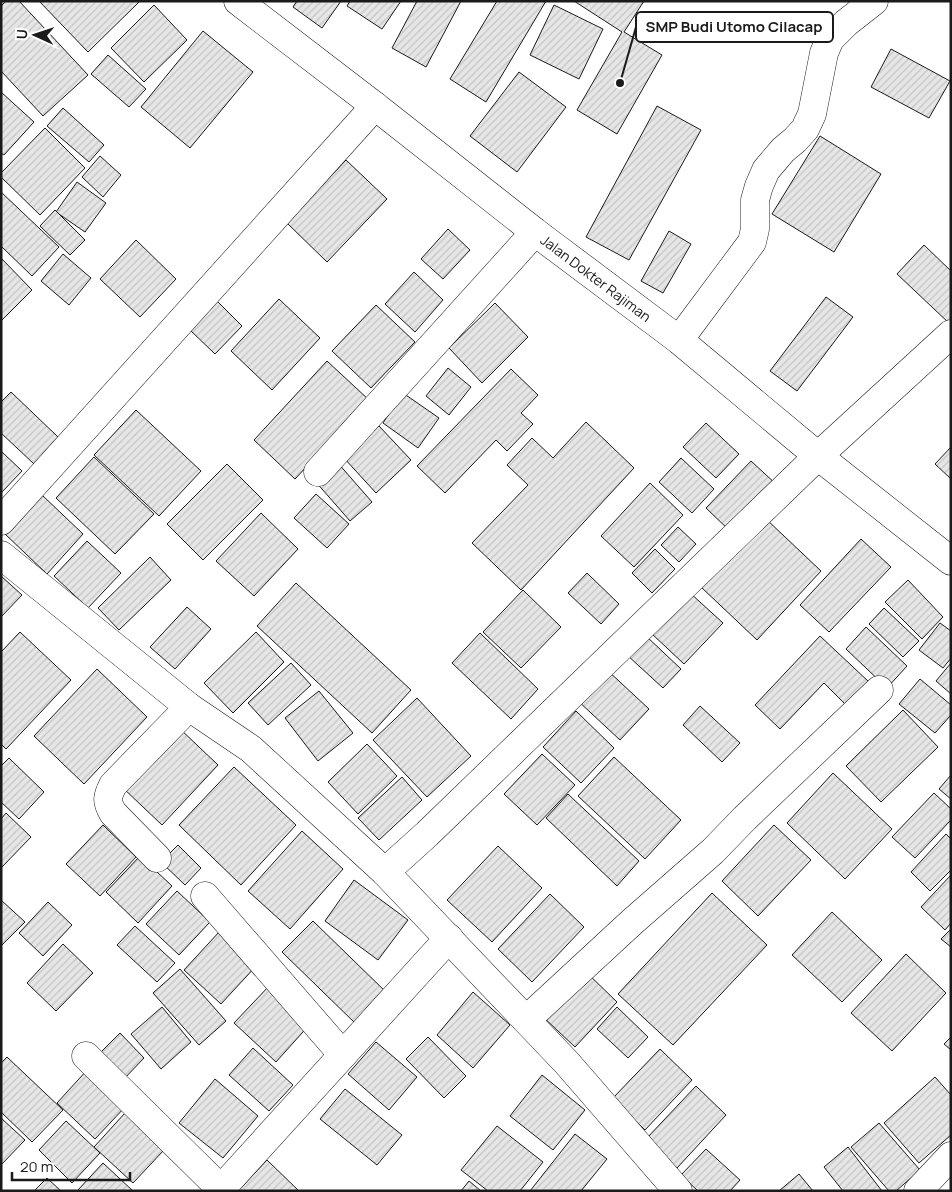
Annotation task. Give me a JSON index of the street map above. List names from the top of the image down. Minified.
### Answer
{"streets":{"street":["Jalan Dokter Rajiman"]},"places":["SMP Budi Utomo Cilacap"],"scale_bar":"20 m","north":"left"}
